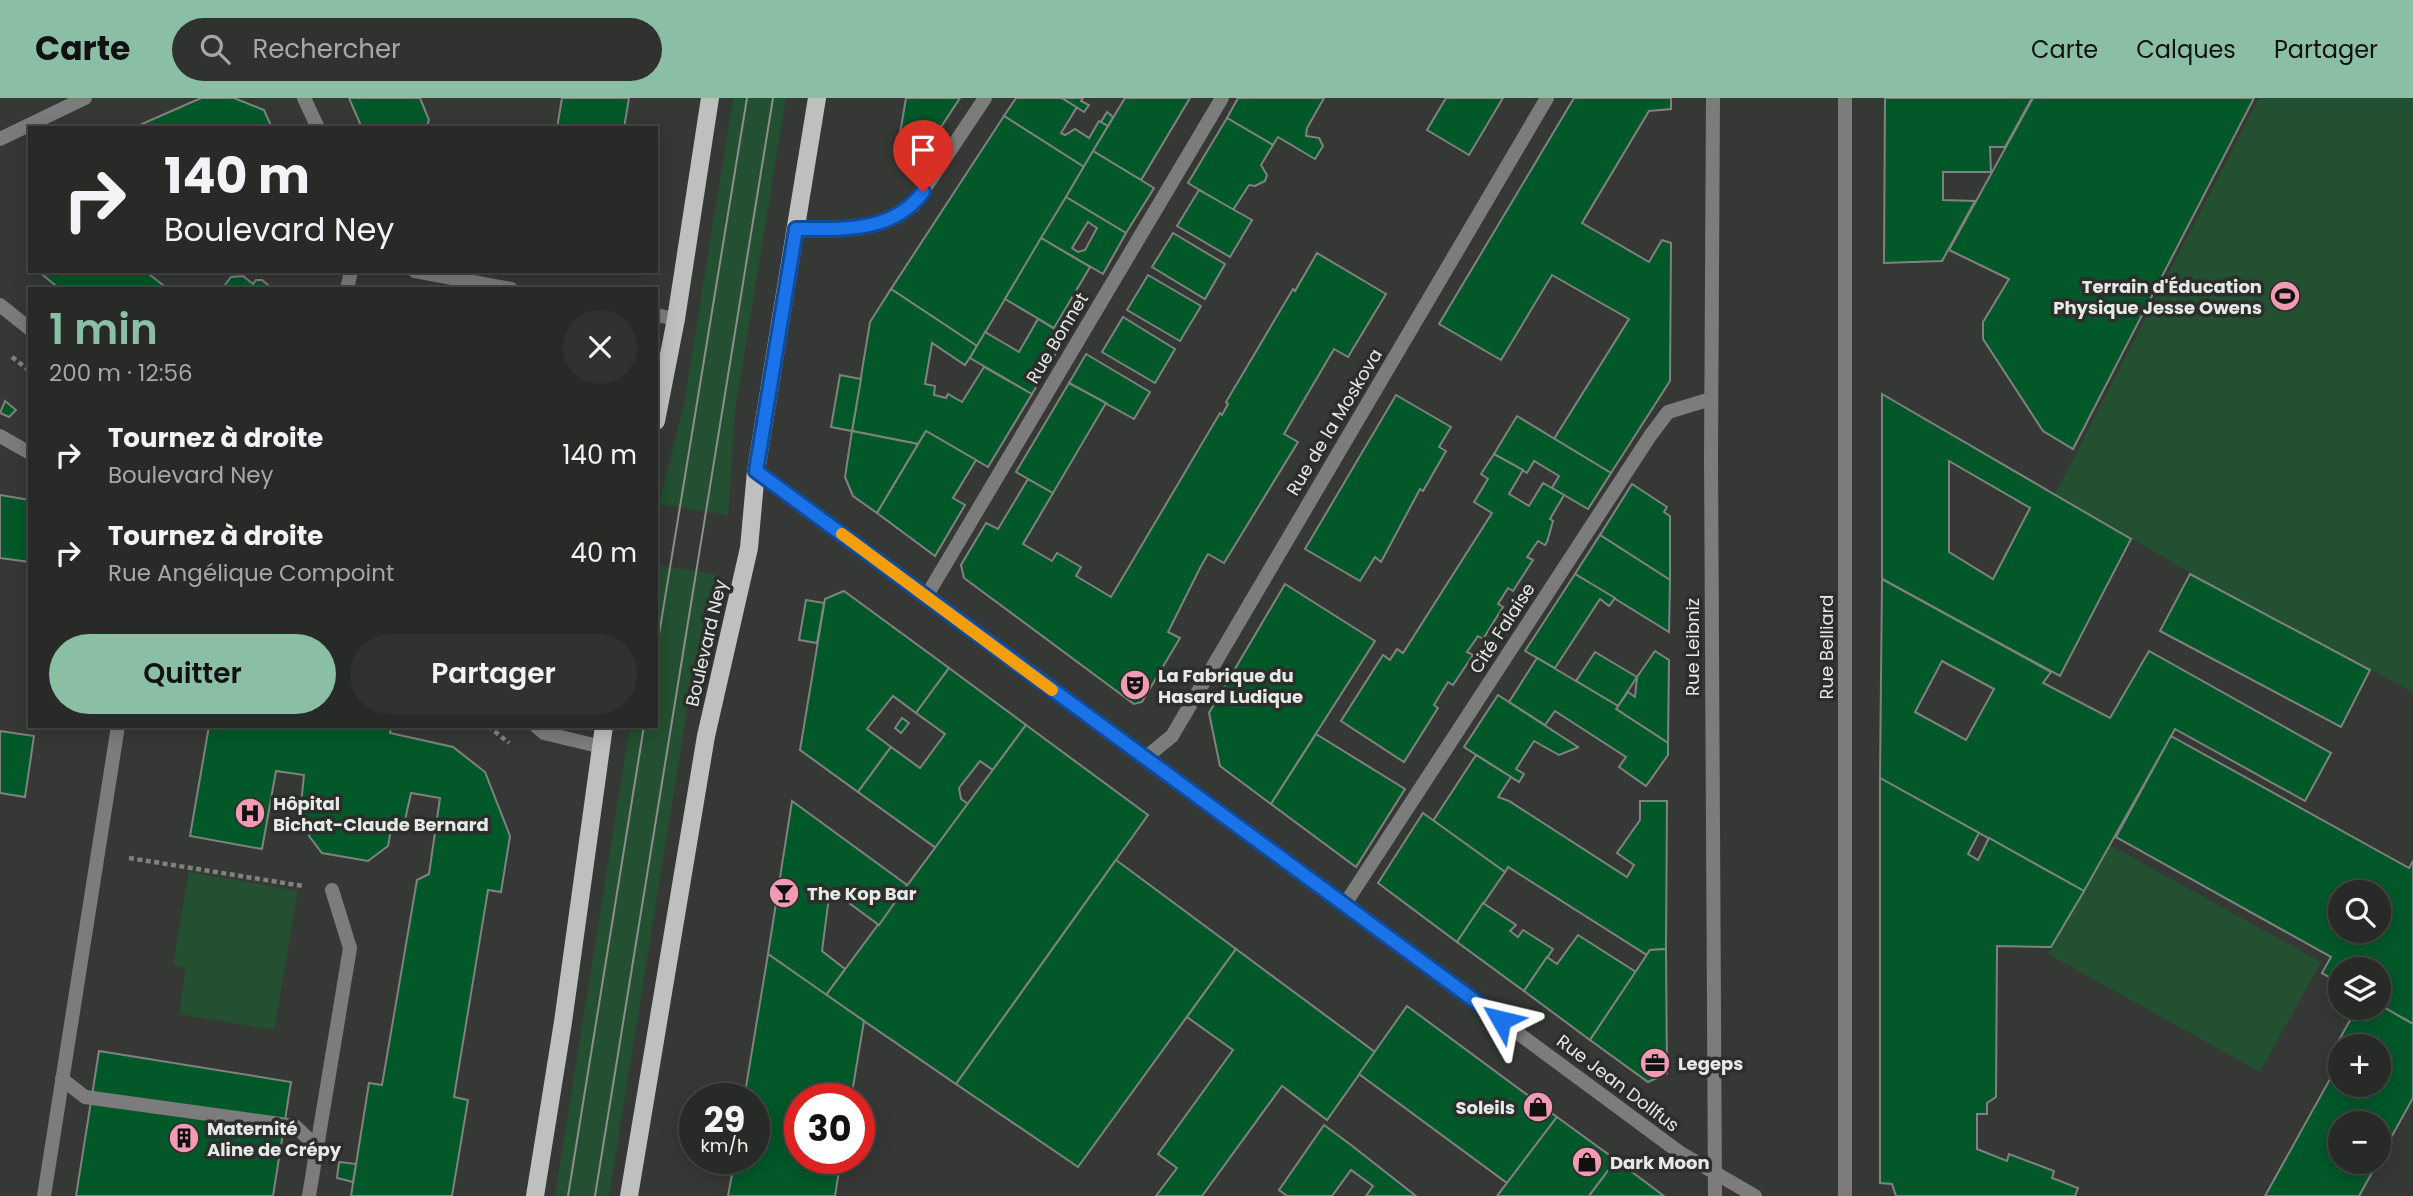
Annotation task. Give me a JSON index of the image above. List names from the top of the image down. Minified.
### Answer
{"streets":{"main road":["Boulevard Ney"],"street":["Rue Bonnet","Rue de la Moskova","Cité Falaise","Rue Leibniz","Rue Belliard","Rue Jean Dollfus"]},"crossings":[["Rue Bonnet","Rue Jean Dollfus"],["Rue de la Moskova","Rue Jean Dollfus"],["Cité Falaise","Rue Leibniz"],["Cité Falaise","Rue Jean Dollfus"],["Boulevard Ney","Rue Jean Dollfus"],["Rue Leibniz","Rue Jean Dollfus"]],"places":{"sports":["Terrain d'Éducation Physique Jesse Owens"],"theatre":["La Fabrique du Hasard Ludique"],"hospital":["Hôpital Bichat-Claude Bernard"],"bar":["The Kop Bar"],"office":["Legeps"],"shop":["Soleils","Dark Moon"],"building":["Maternité Aline de Crépy"]},"page":{"header":"Carte","search":"Rechercher","nav":["Carte","Calques","Partager"],"turn":["140 m","Boulevard Ney"],"heading":["1 min","200 m · 12:56"],"list":[{"name":"Tournez à droite","note":"Boulevard Ney","value":"140 m"},{"name":"Tournez à droite","note":"Rue Angélique Compoint","value":"40 m"}],"buttons":["Quitter","Partager"],"map_buttons":["+","−"],"speed":"29 km/h","limit":"30"}}
